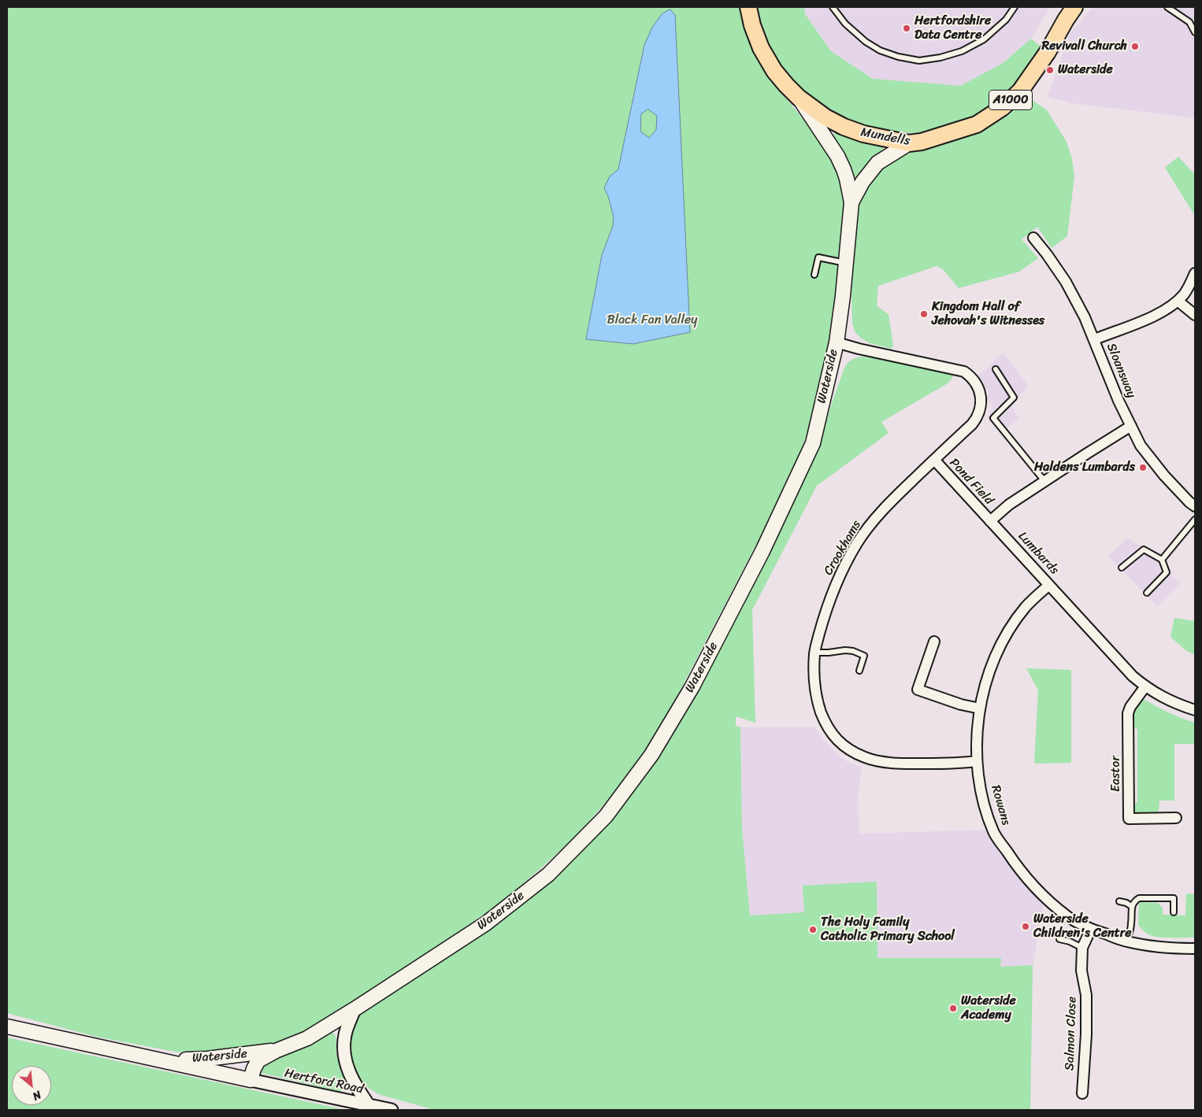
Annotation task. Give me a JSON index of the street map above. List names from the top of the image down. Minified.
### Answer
{"streets":{"main road":["A1000","Mundells","Waterside"],"street":["Sloansway","Pond Field","Crookhams","Lumbards","Eastor","Rowans","Salmon Close","Hertford Road"]},"crossings":[["Mundells","Waterside"],["Waterside","Crookhams"],["Waterside","Hertford Road"],["Pond Field","Crookhams"],["Pond Field","Lumbards"],["Crookhams","Rowans"],["Lumbards","Eastor"],["Lumbards","Rowans"],["Rowans","Salmon Close"]],"parks":["Black Fan Valley"],"places":["Hertfordshire Data Centre","Revivall Church","Waterside","Kingdom Hall of Jehovah's Witnesses","Haldens Lumbards","Waterside Children's Centre","The Holy Family Catholic Primary School","Waterside Academy"],"north":"bottom right"}
